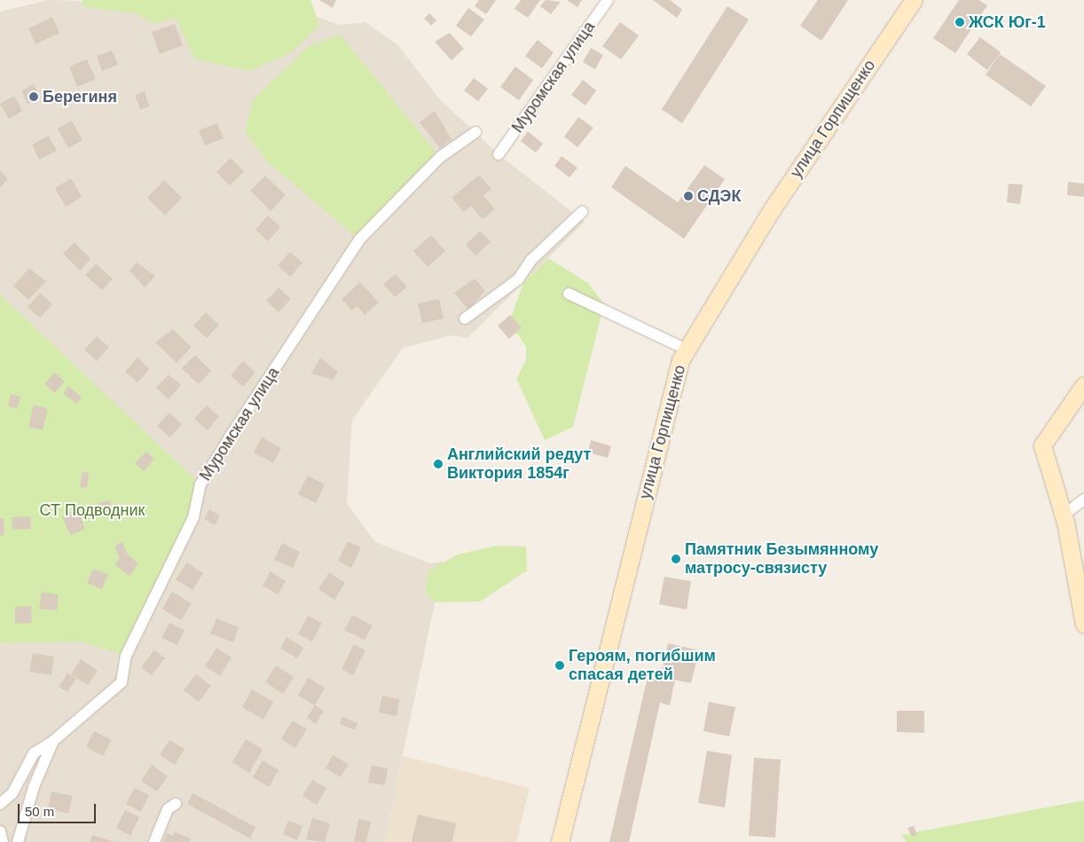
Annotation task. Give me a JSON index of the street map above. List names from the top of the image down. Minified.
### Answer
{"streets":{"main road":["улица Горпищенко"],"street":["Муромская улица"]},"parks":["СТ Подводник"],"places":["ЖСК Юг-1","Берегиня","СДЭК","Английский редут Виктория 1854г","Памятник Безымянному матросу-связисту","Героям, погибшим спасая детей"],"scale_bar":"50 m"}
